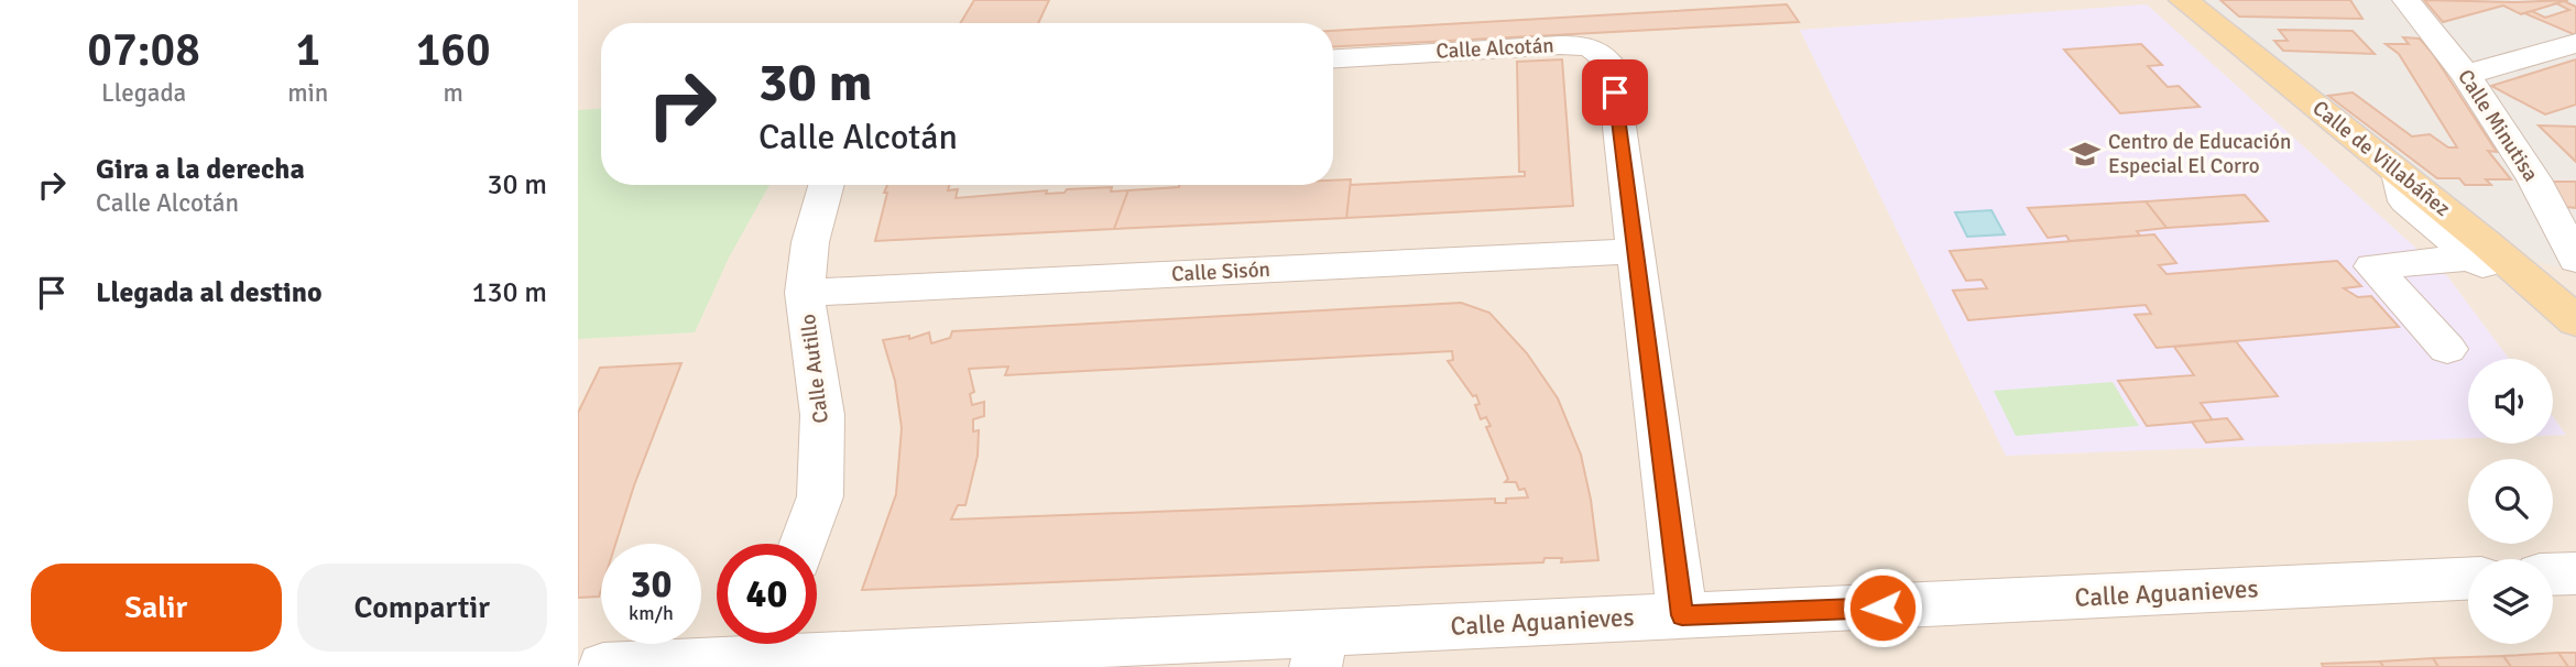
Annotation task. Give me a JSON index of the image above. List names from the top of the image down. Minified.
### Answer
{"streets":{"main road":["Calle de Villabáñez"],"street":["Calle Alcotán","Calle Minutisa","Calle Sisón","Calle Autillo","Calle Aguanieves"]},"crossings":[["Calle Alcotán","Calle Sisón"],["Calle Alcotán","Calle Aguanieves"],["Calle Sisón","Calle Autillo"]],"places":{"school or university":["Centro de Educación Especial El Corro"]},"page":{"eta":["07:08","Llegada","1","min","160","m"],"turn":["30 m","Calle Alcotán"],"list":[{"name":"Gira a la derecha","note":"Calle Alcotán","value":"30 m"},{"name":"Llegada al destino","value":"130 m"}],"speed":"30 km/h","limit":"40","buttons":["Salir","Compartir"]}}
